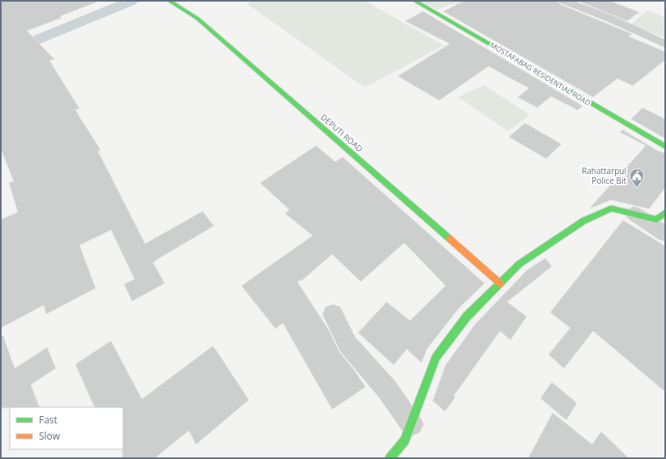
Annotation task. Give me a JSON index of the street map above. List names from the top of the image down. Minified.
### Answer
{"streets":{"street":["MOSTAFABAG RESIDENTIAL ROAD","DEPUTI ROAD"]},"places":{"public building":["Rahattarpul Police Bit"]},"legend":["Fast","Slow"]}
